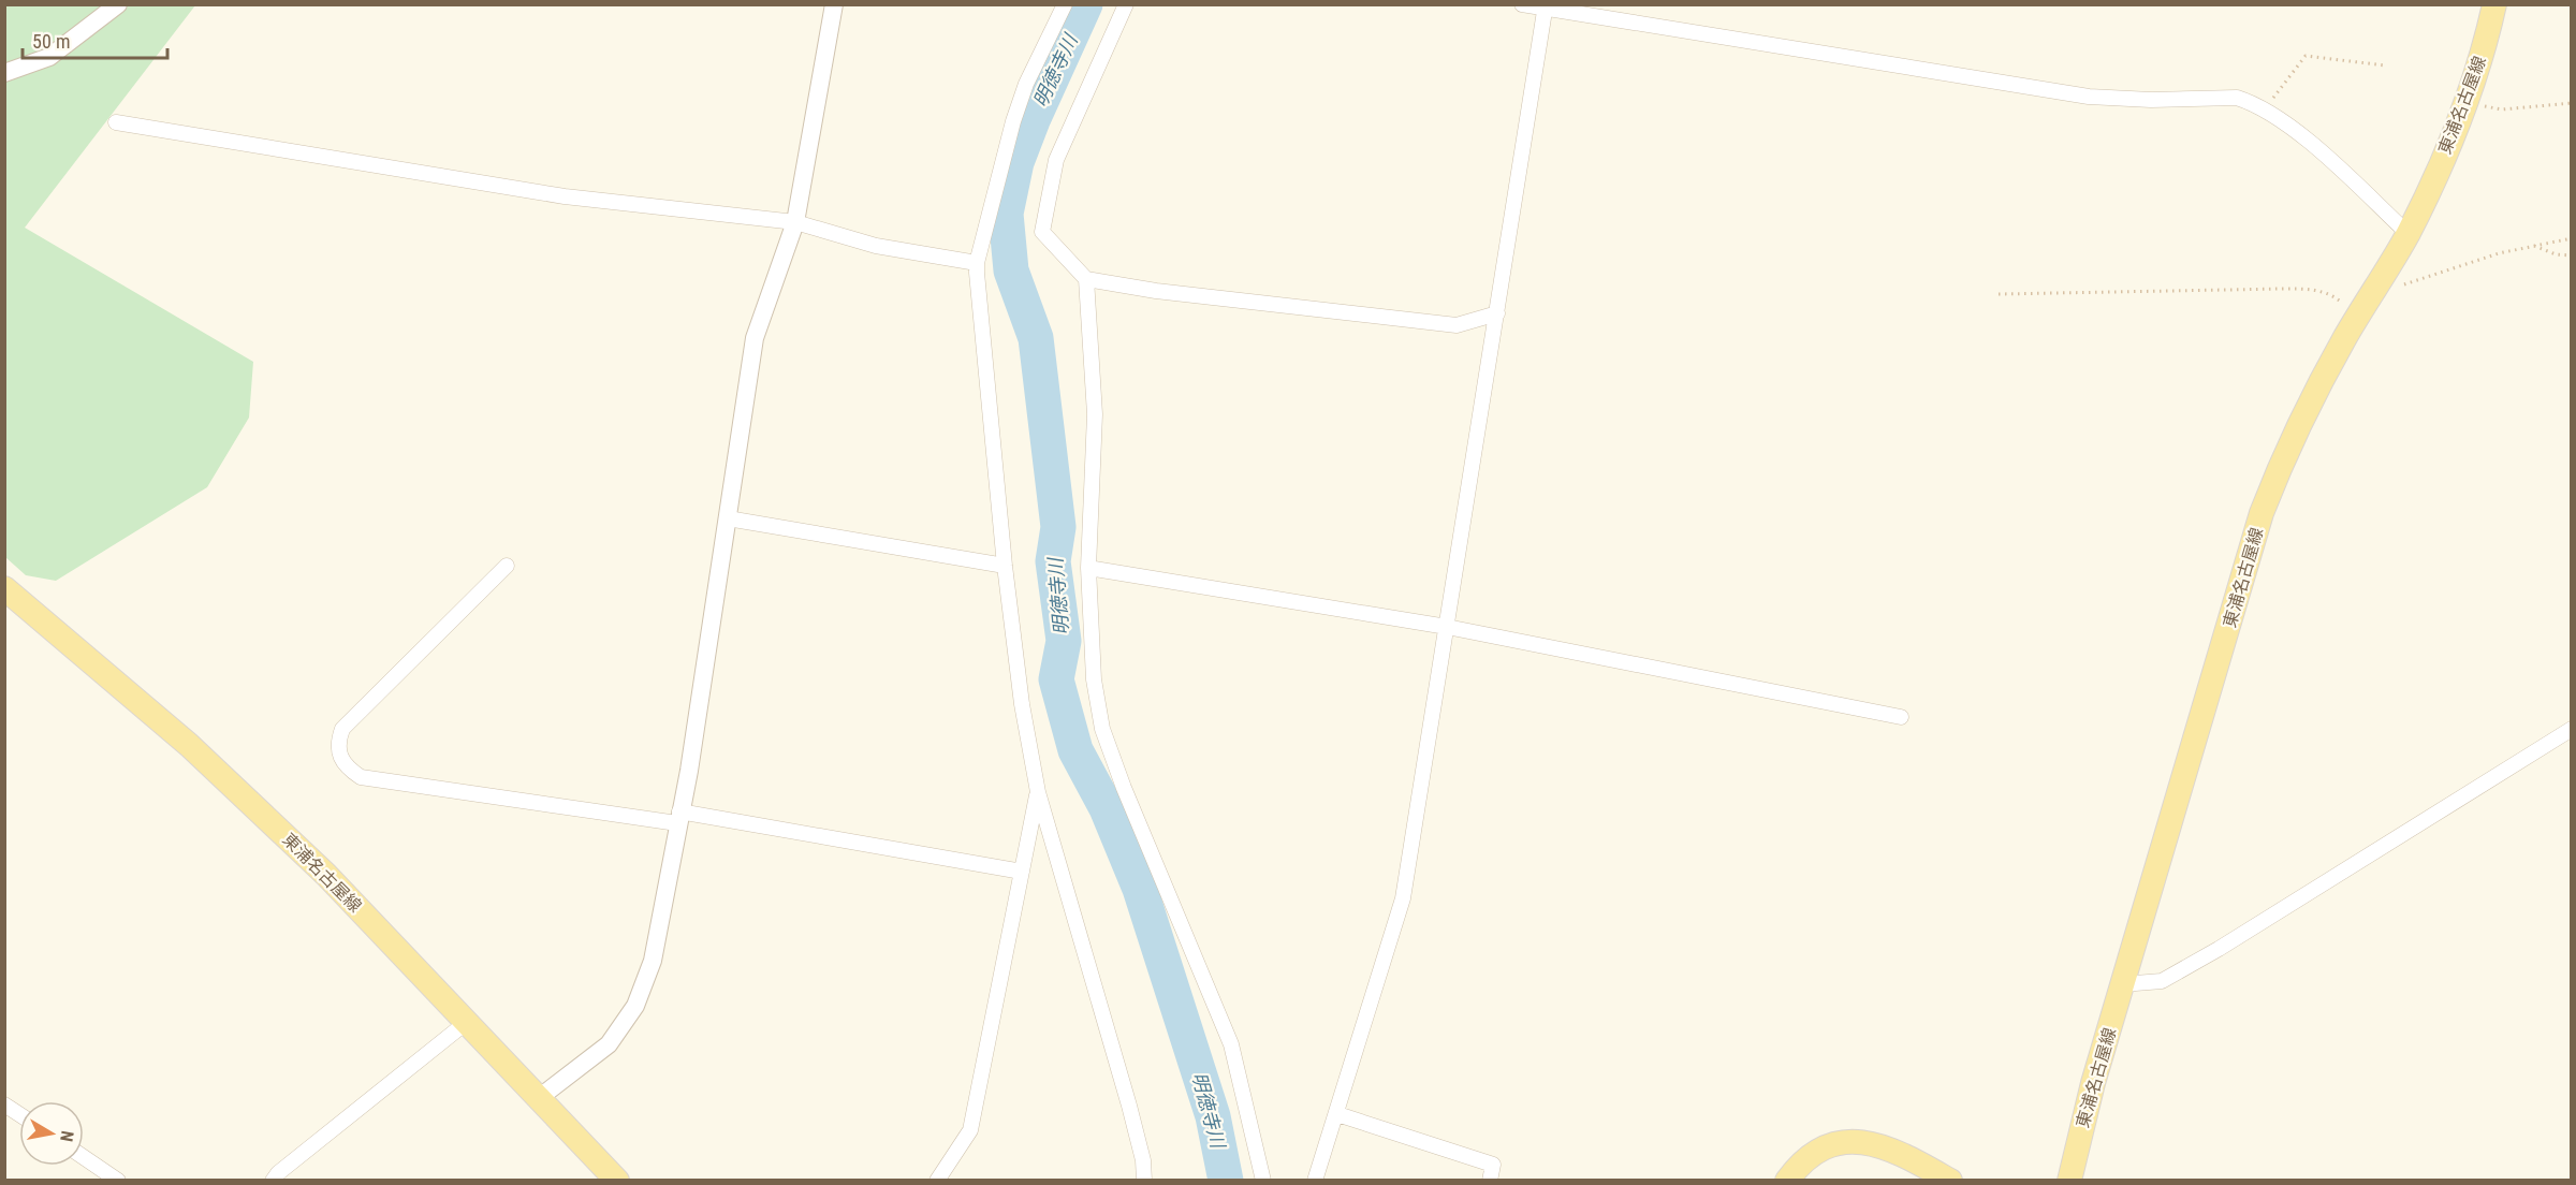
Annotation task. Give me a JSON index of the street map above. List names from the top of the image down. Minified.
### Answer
{"streets":{"main road":["東浦名古屋線"]},"water":["明徳寺川"],"scale_bar":"50 m","north":"right"}
